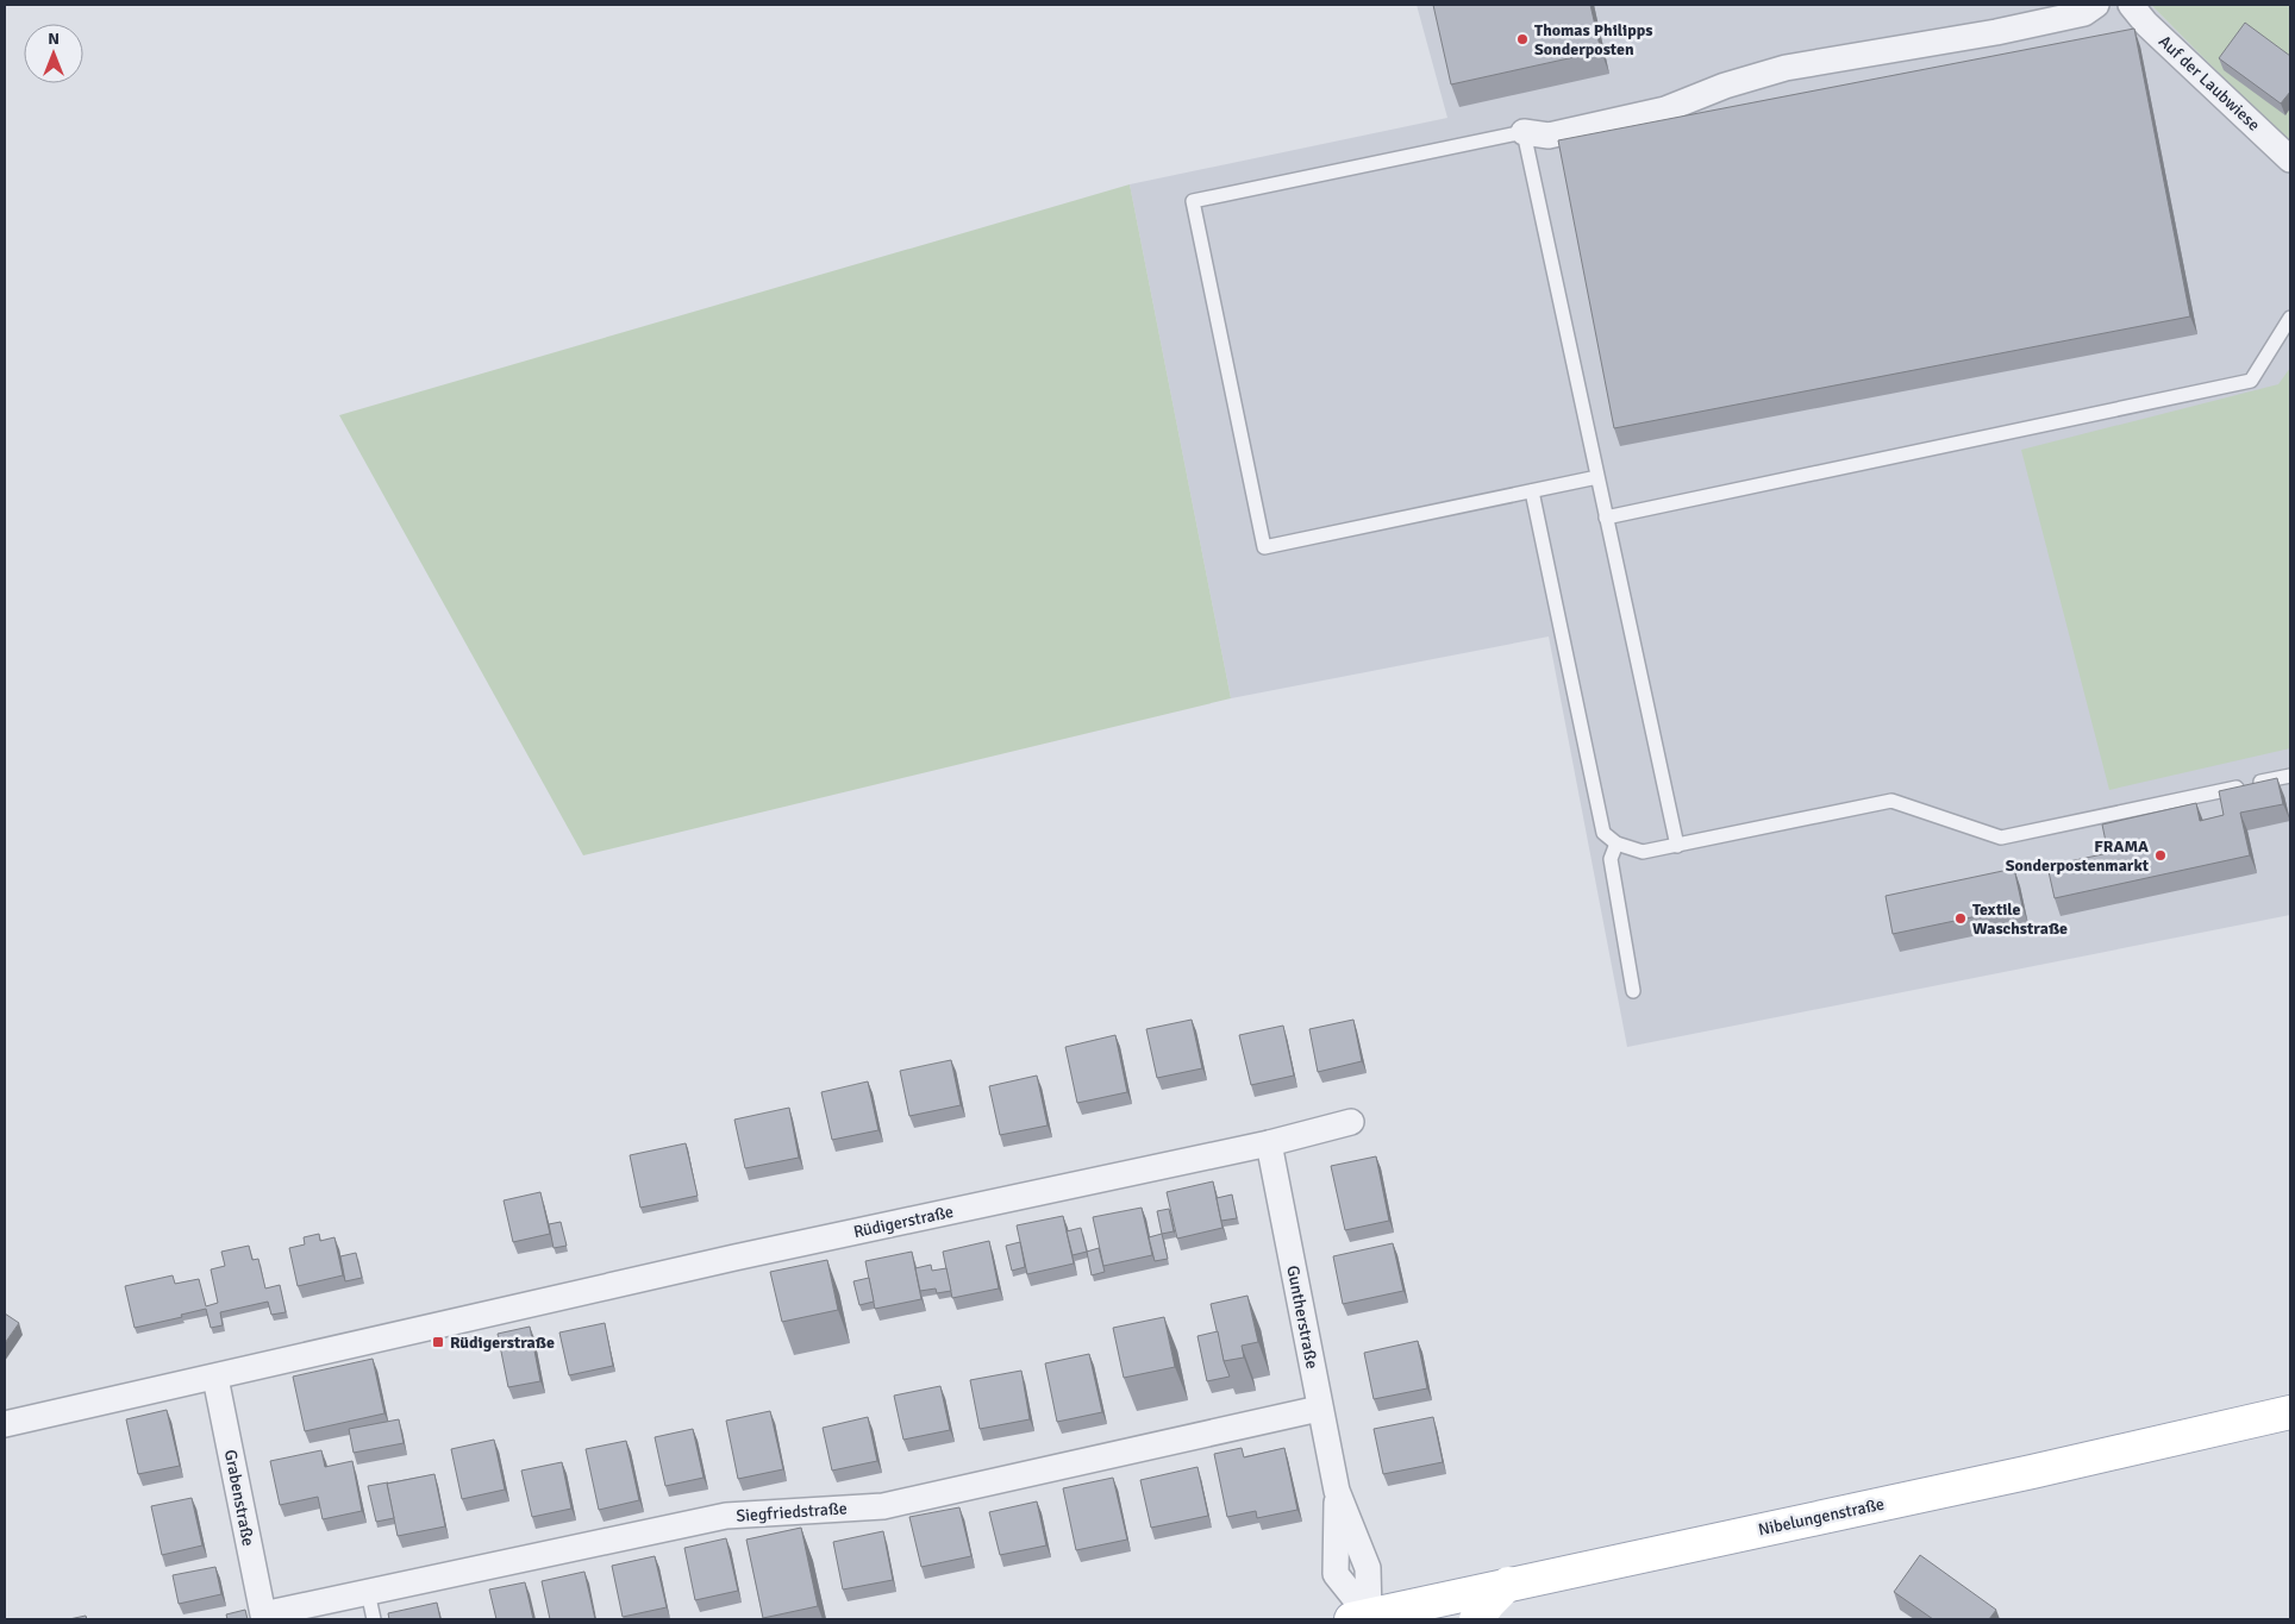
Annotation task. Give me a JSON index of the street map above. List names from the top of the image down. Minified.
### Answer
{"streets":{"main road":["Nibelungenstraße"],"street":["Auf der Laubwiese","Rüdigerstraße","Guntherstraße","Grabenstraße","Siegfriedstraße"]},"crossings":[["Rüdigerstraße","Guntherstraße"],["Rüdigerstraße","Grabenstraße"],["Guntherstraße","Siegfriedstraße"],["Guntherstraße","Nibelungenstraße"],["Grabenstraße","Siegfriedstraße"]],"places":{"other":["Thomas Philipps Sonderposten","FRAMA Sonderpostenmarkt","Textile Waschstraße"],"transit":["Rüdigerstraße"]},"north":"top"}
